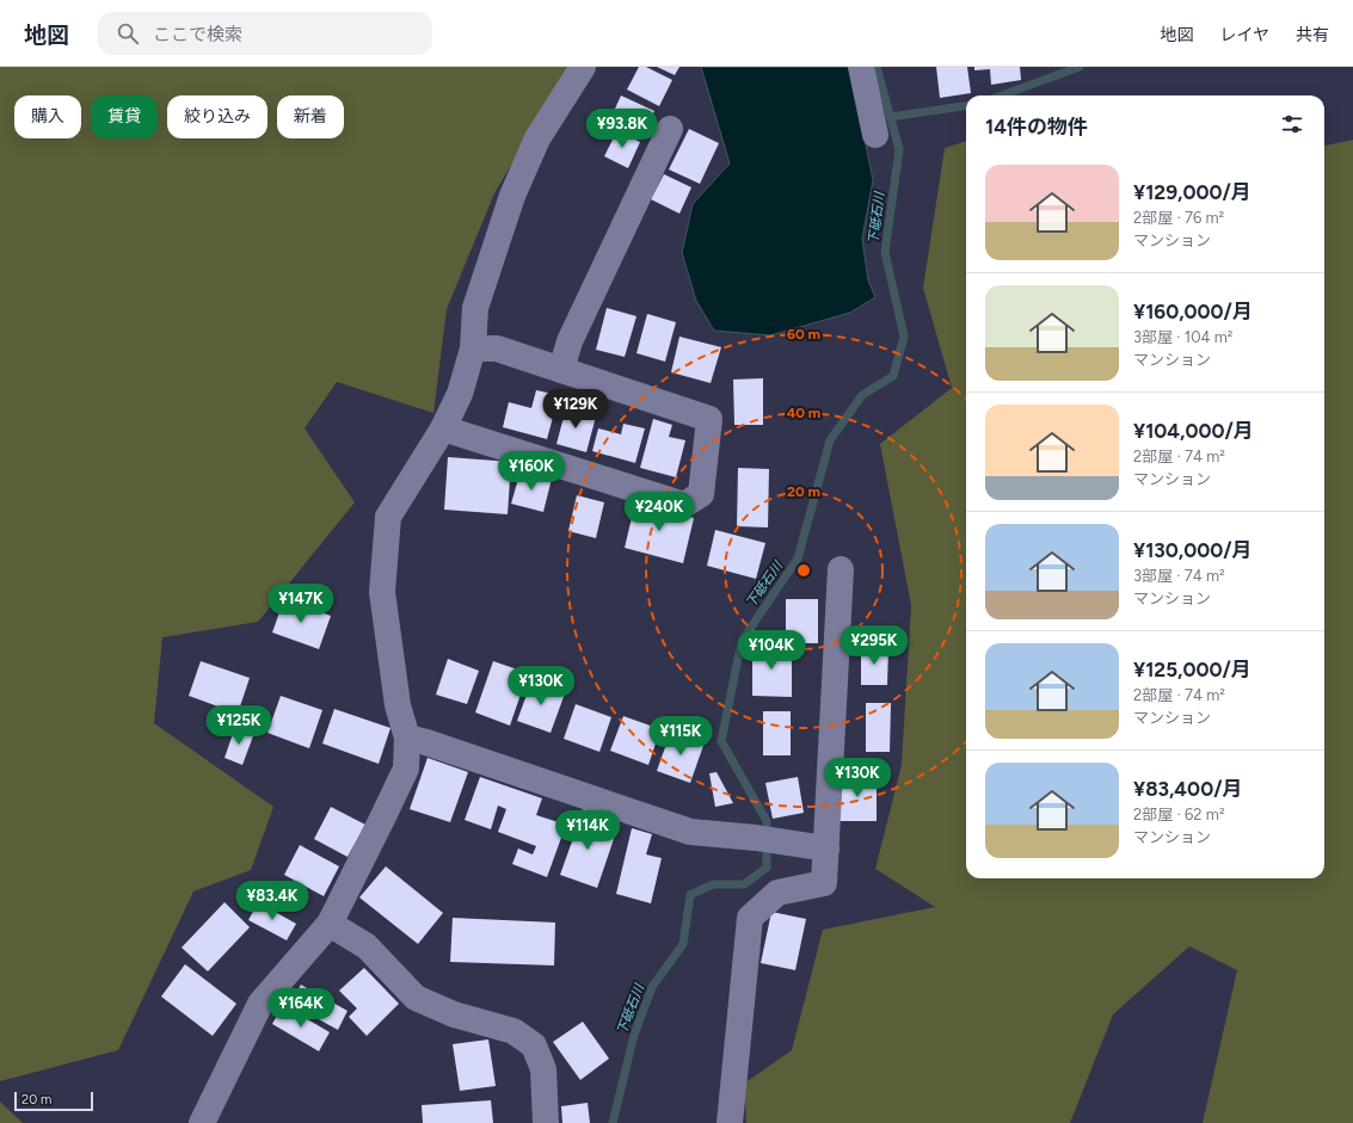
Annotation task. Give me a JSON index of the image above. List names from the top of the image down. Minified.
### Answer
{"water":["下砥石川"],"scale_bar":"20 m","page":{"header":"地図","search":"ここで検索","nav":["地図","レイヤ","共有"],"chip":["購入","賃貸","絞り込み","新着"],"heading":"14件の物件","price":["¥93.8K","¥129K","¥160K","¥240K","¥147K","¥295K","¥104K","¥130K","¥125K","¥115K","¥130K","¥114K","¥83.4K","¥164K"],"list":[{"name":"¥129,000/月","note":"2部屋 · 76 m² · マンション"},{"name":"¥160,000/月","note":"3部屋 · 104 m² · マンション"},{"name":"¥104,000/月","note":"2部屋 · 74 m² · マンション"},{"name":"¥130,000/月","note":"3部屋 · 74 m² · マンション"},{"name":"¥125,000/月","note":"2部屋 · 74 m² · マンション"},{"name":"¥83,400/月","note":"2部屋 · 62 m² · マンション"}],"scale":"20 m"},"rings":["60 m","40 m","20 m"]}
